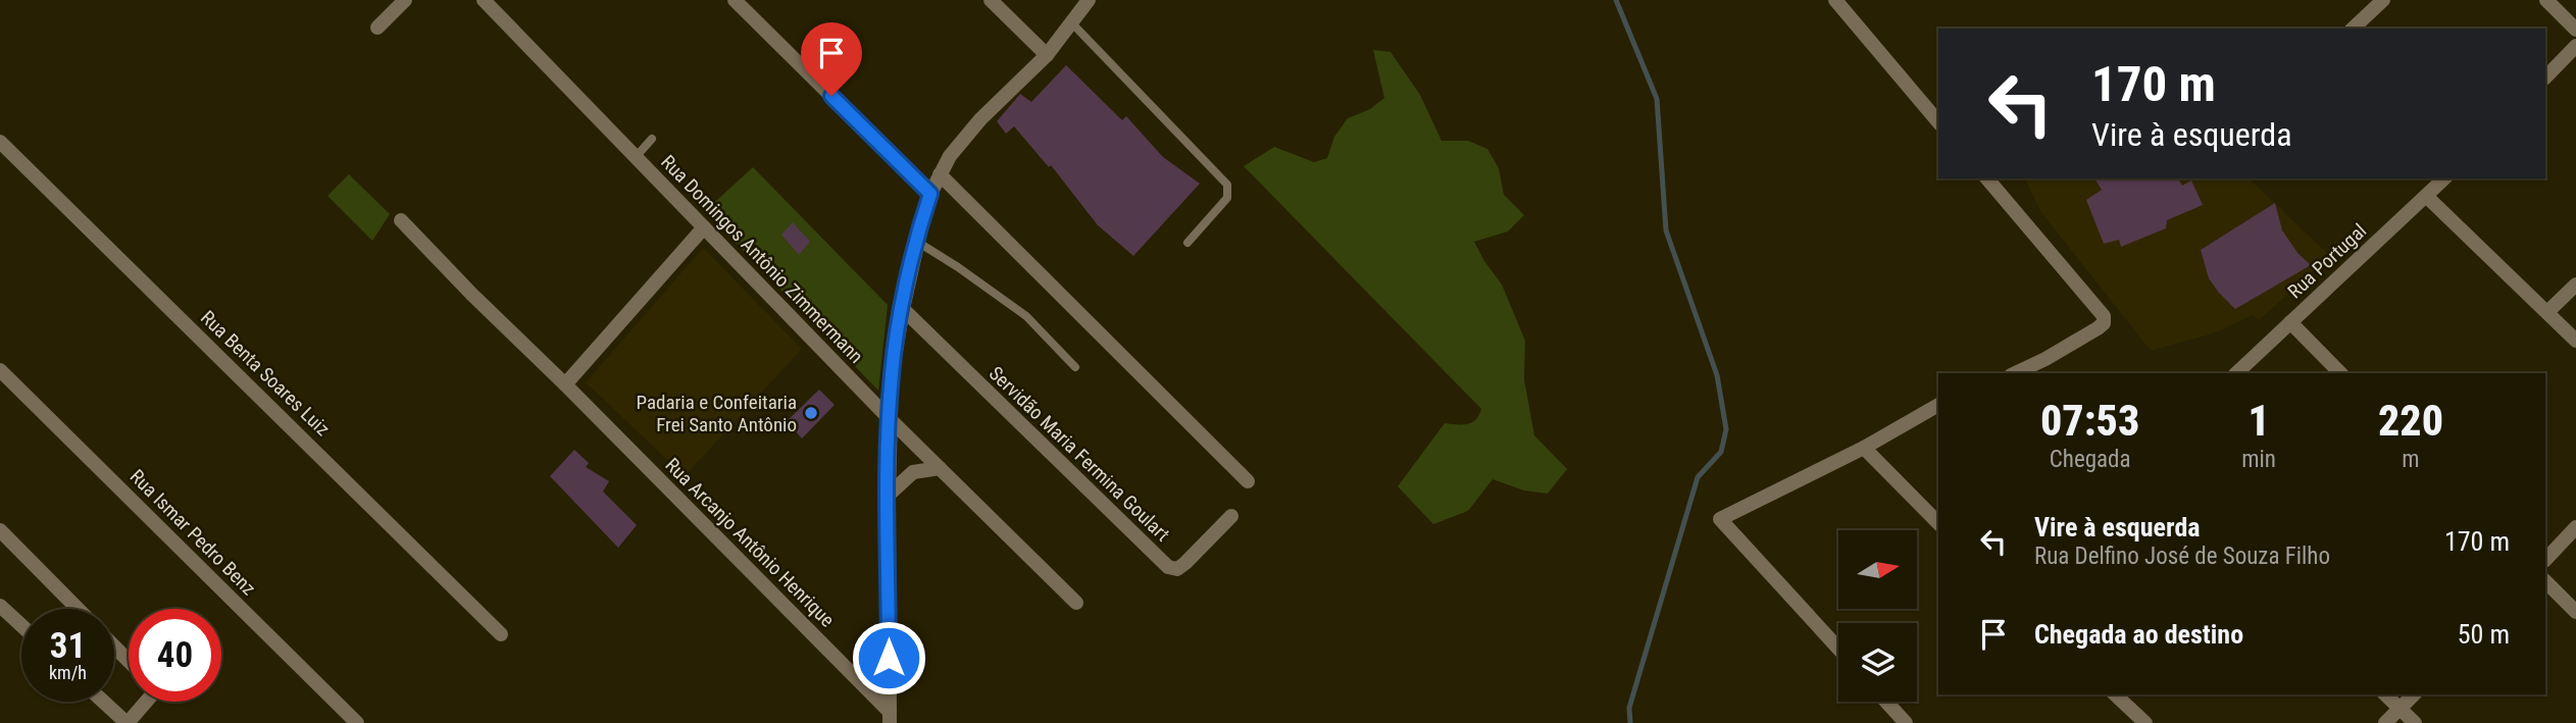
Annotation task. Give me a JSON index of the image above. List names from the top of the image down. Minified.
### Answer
{"streets":{"street":["Rua Domingos Antônio Zimmermann","Rua Portugal","Rua Benta Soares Luiz","Servidão Maria Fermina Goulart","Rua Ismar Pedro Benz","Rua Arcanjo Antônio Henrique"]},"places":["Padaria e Confeitaria Frei Santo Antônio"],"north":"right","page":{"turn":["170 m","Vire à esquerda"],"eta":["07:53","Chegada","1","min","220","m"],"list":[{"name":"Vire à esquerda","note":"Rua Delfino José de Souza Filho","value":"170 m"},{"name":"Chegada ao destino","value":"50 m"}],"speed":"31 km/h","limit":"40"}}
